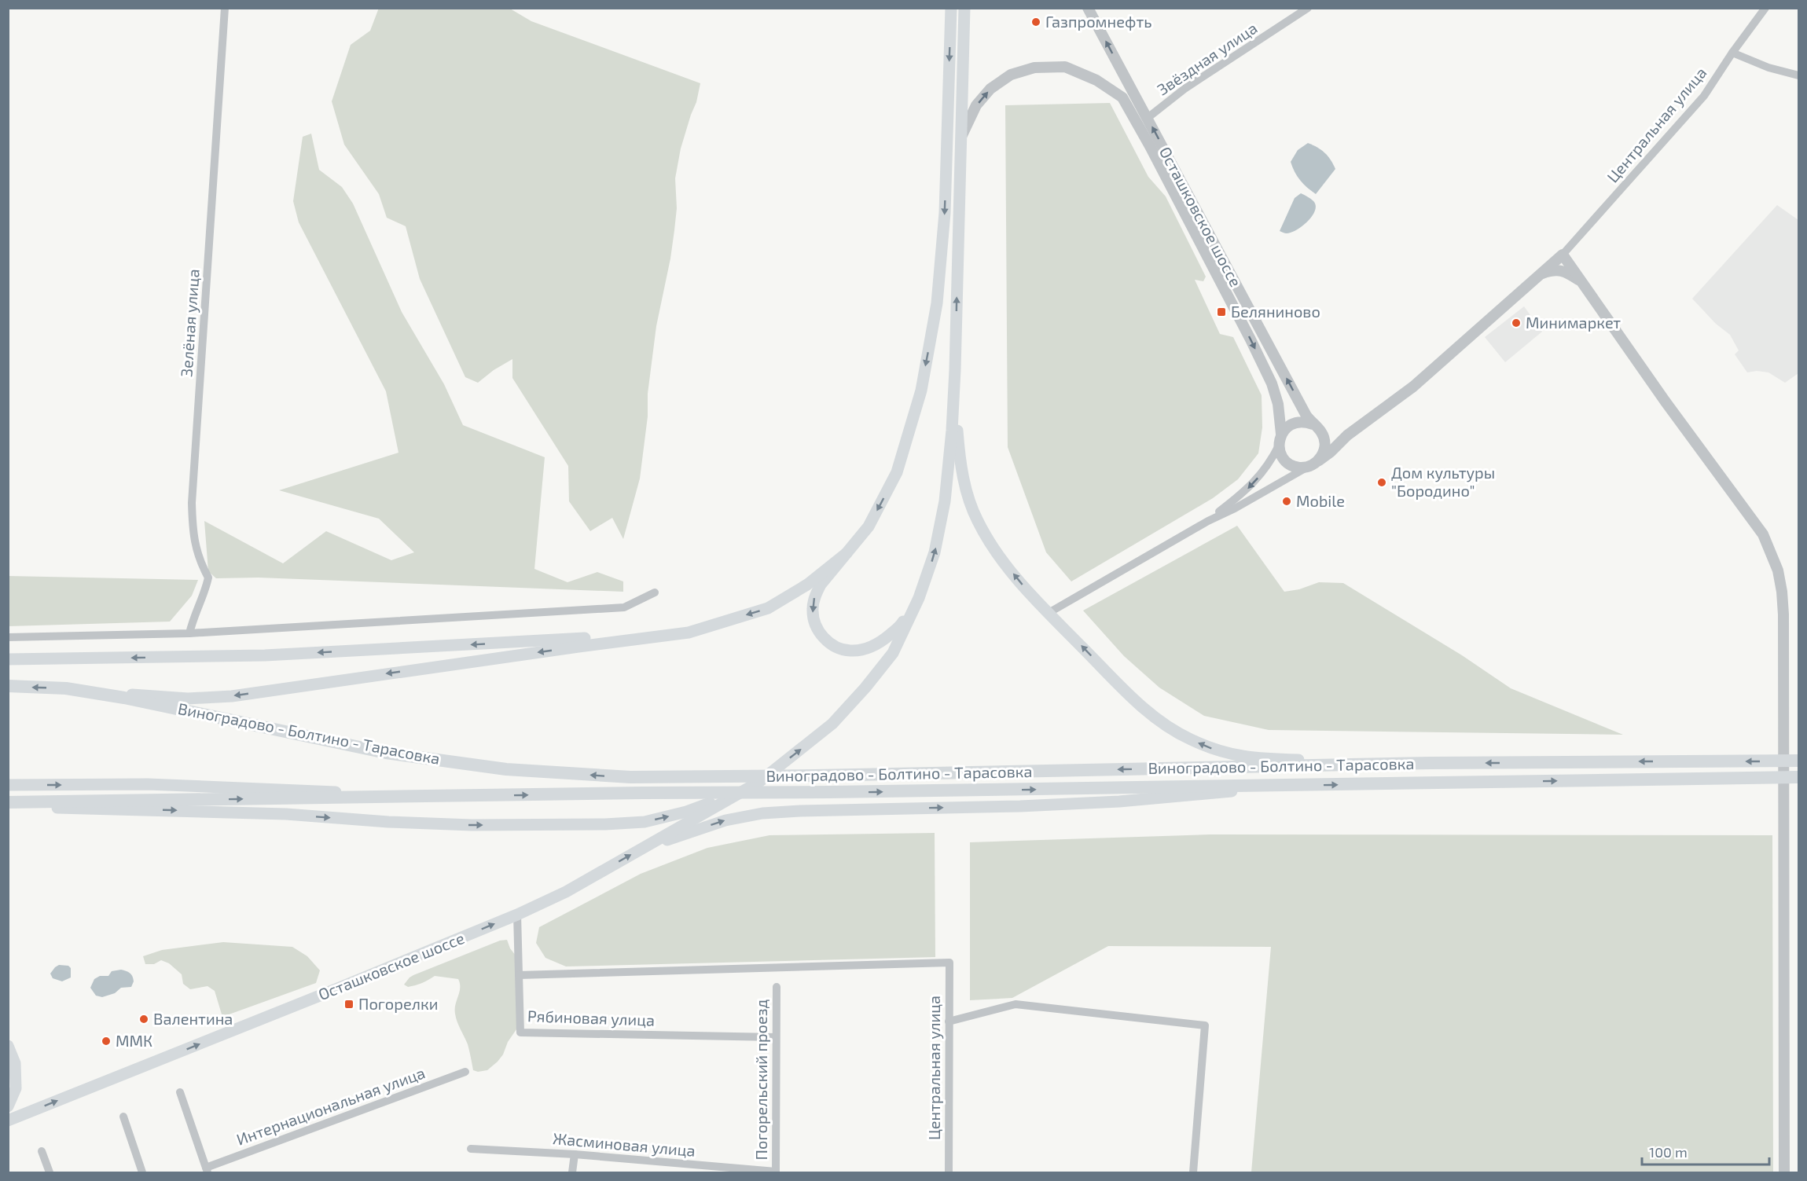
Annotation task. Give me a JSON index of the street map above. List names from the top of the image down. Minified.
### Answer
{"streets":{"main road":["Осташковское шоссе","Виноградово - Болтино - Тарасовка"],"street":["Звёздная улица","Центральная улица","Зелёная улица","Рябиновая улица","Погорельский проезд","Интернациональная улица","Жасминовая улица"]},"crossings":[["Звёздная улица","Осташковское шоссе"],["Центральная улица","Осташковское шоссе"],["Центральная улица","Рябиновая улица"],["Осташковское шоссе","Рябиновая улица"],["Рябиновая улица","Погорельский проезд"],["Погорельский проезд","Жасминовая улица"]],"places":{"other":["Газпромнефть","Минимаркет","Дом культуры \"Бородино\"","Mobile","Валентина","ММК"],"transit":["Беляниново","Погорелки"]},"scale_bar":"100 m"}
